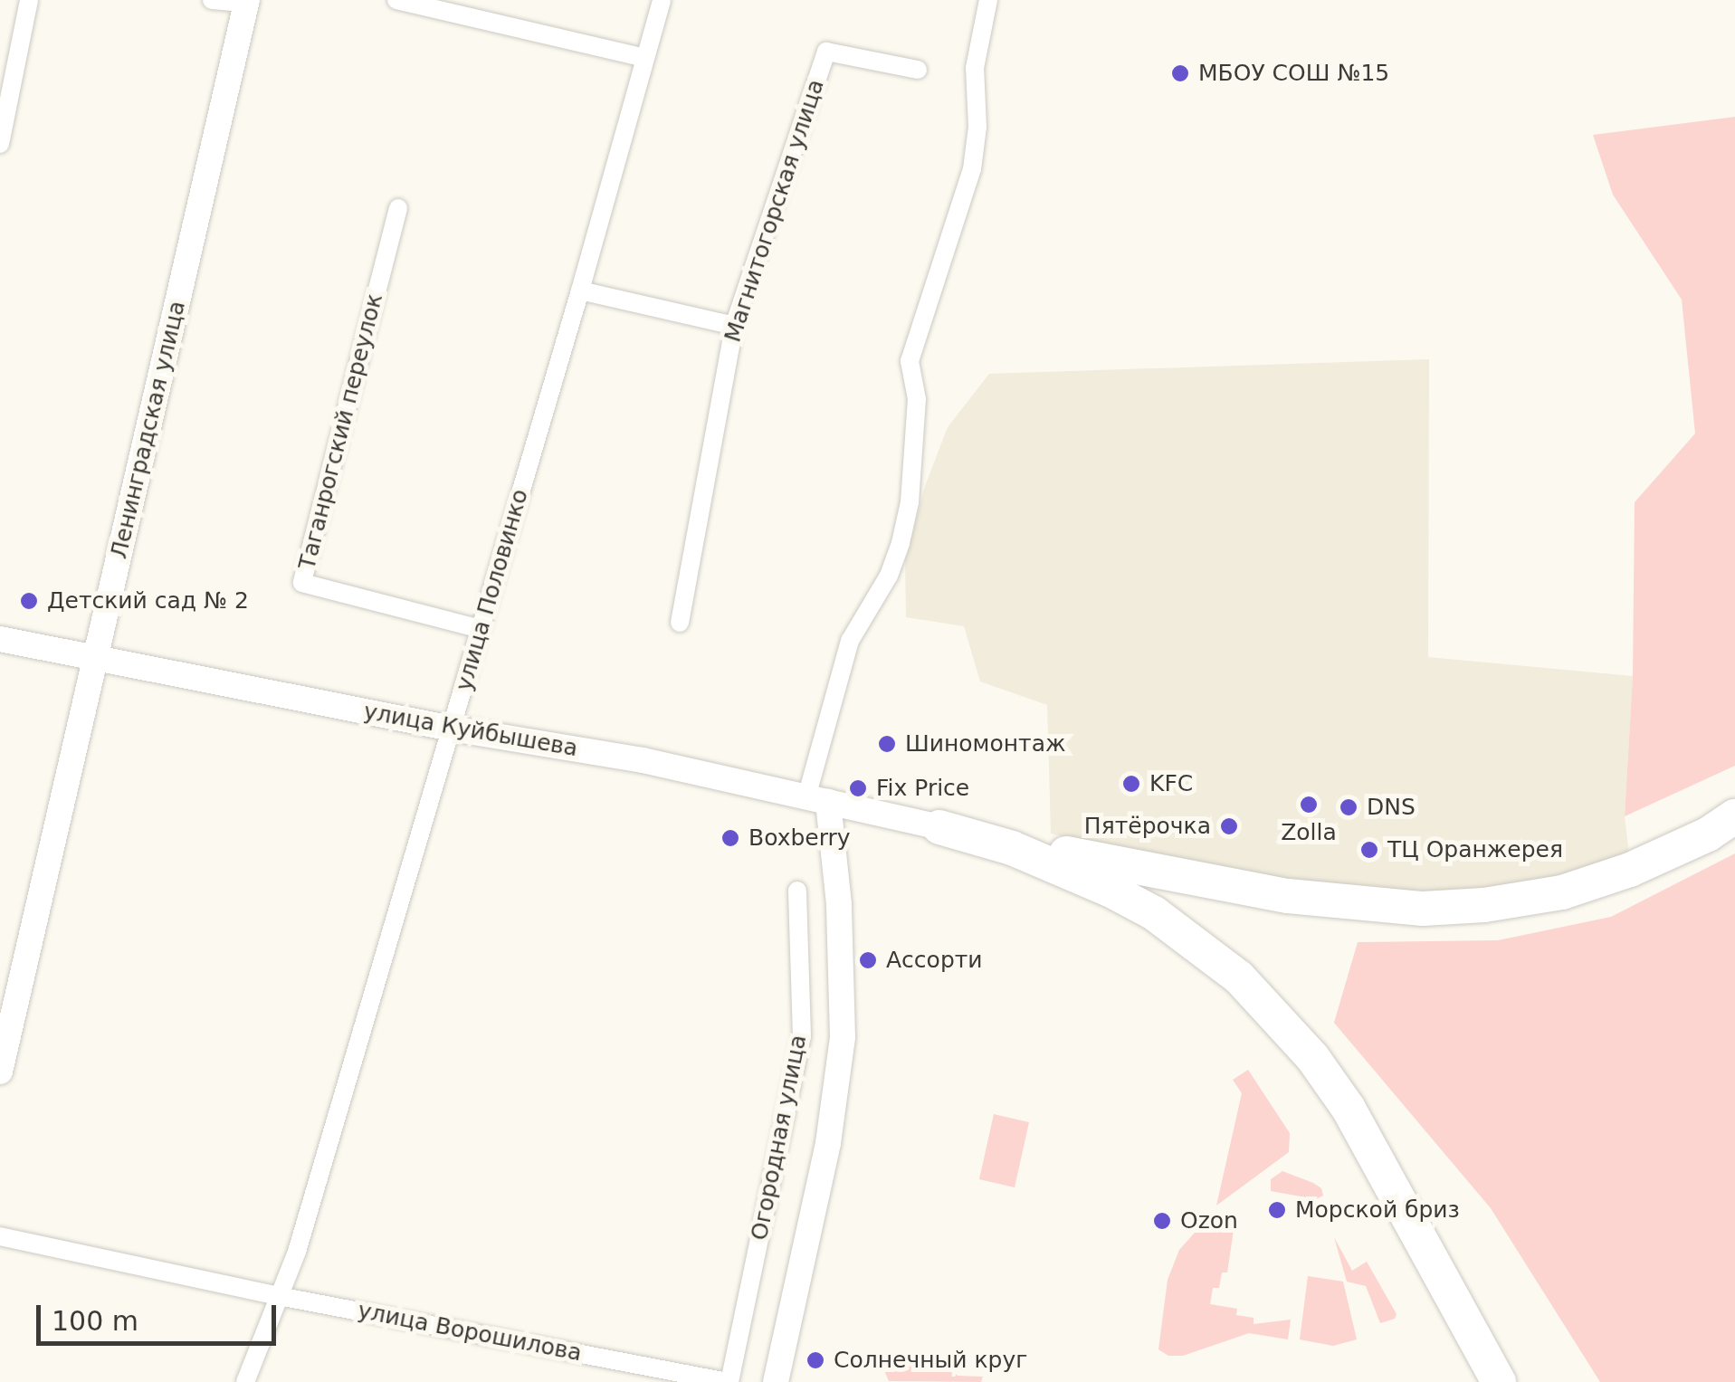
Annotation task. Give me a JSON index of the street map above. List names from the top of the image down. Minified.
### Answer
{"streets":{"street":["Магнитогорская улица","Ленинградская улица","Таганрогский переулок","улица Половинко","улица Куйбышева","Огородная улица","улица Ворошилова"]},"crossings":[["Ленинградская улица","улица Куйбышева"],["Таганрогский переулок","улица Половинко"],["улица Половинко","улица Куйбышева"],["улица Половинко","улица Ворошилова"],["Огородная улица","улица Ворошилова"]],"places":["МБОУ СОШ №15","Детский сад № 2","Шиномонтаж","KFC","Fix Price","Zolla","DNS","Пятёрочка","Boxberry","ТЦ Оранжерея","Ассорти","Морской бриз","Ozon","Солнечный круг"],"scale_bar":"100 m"}
